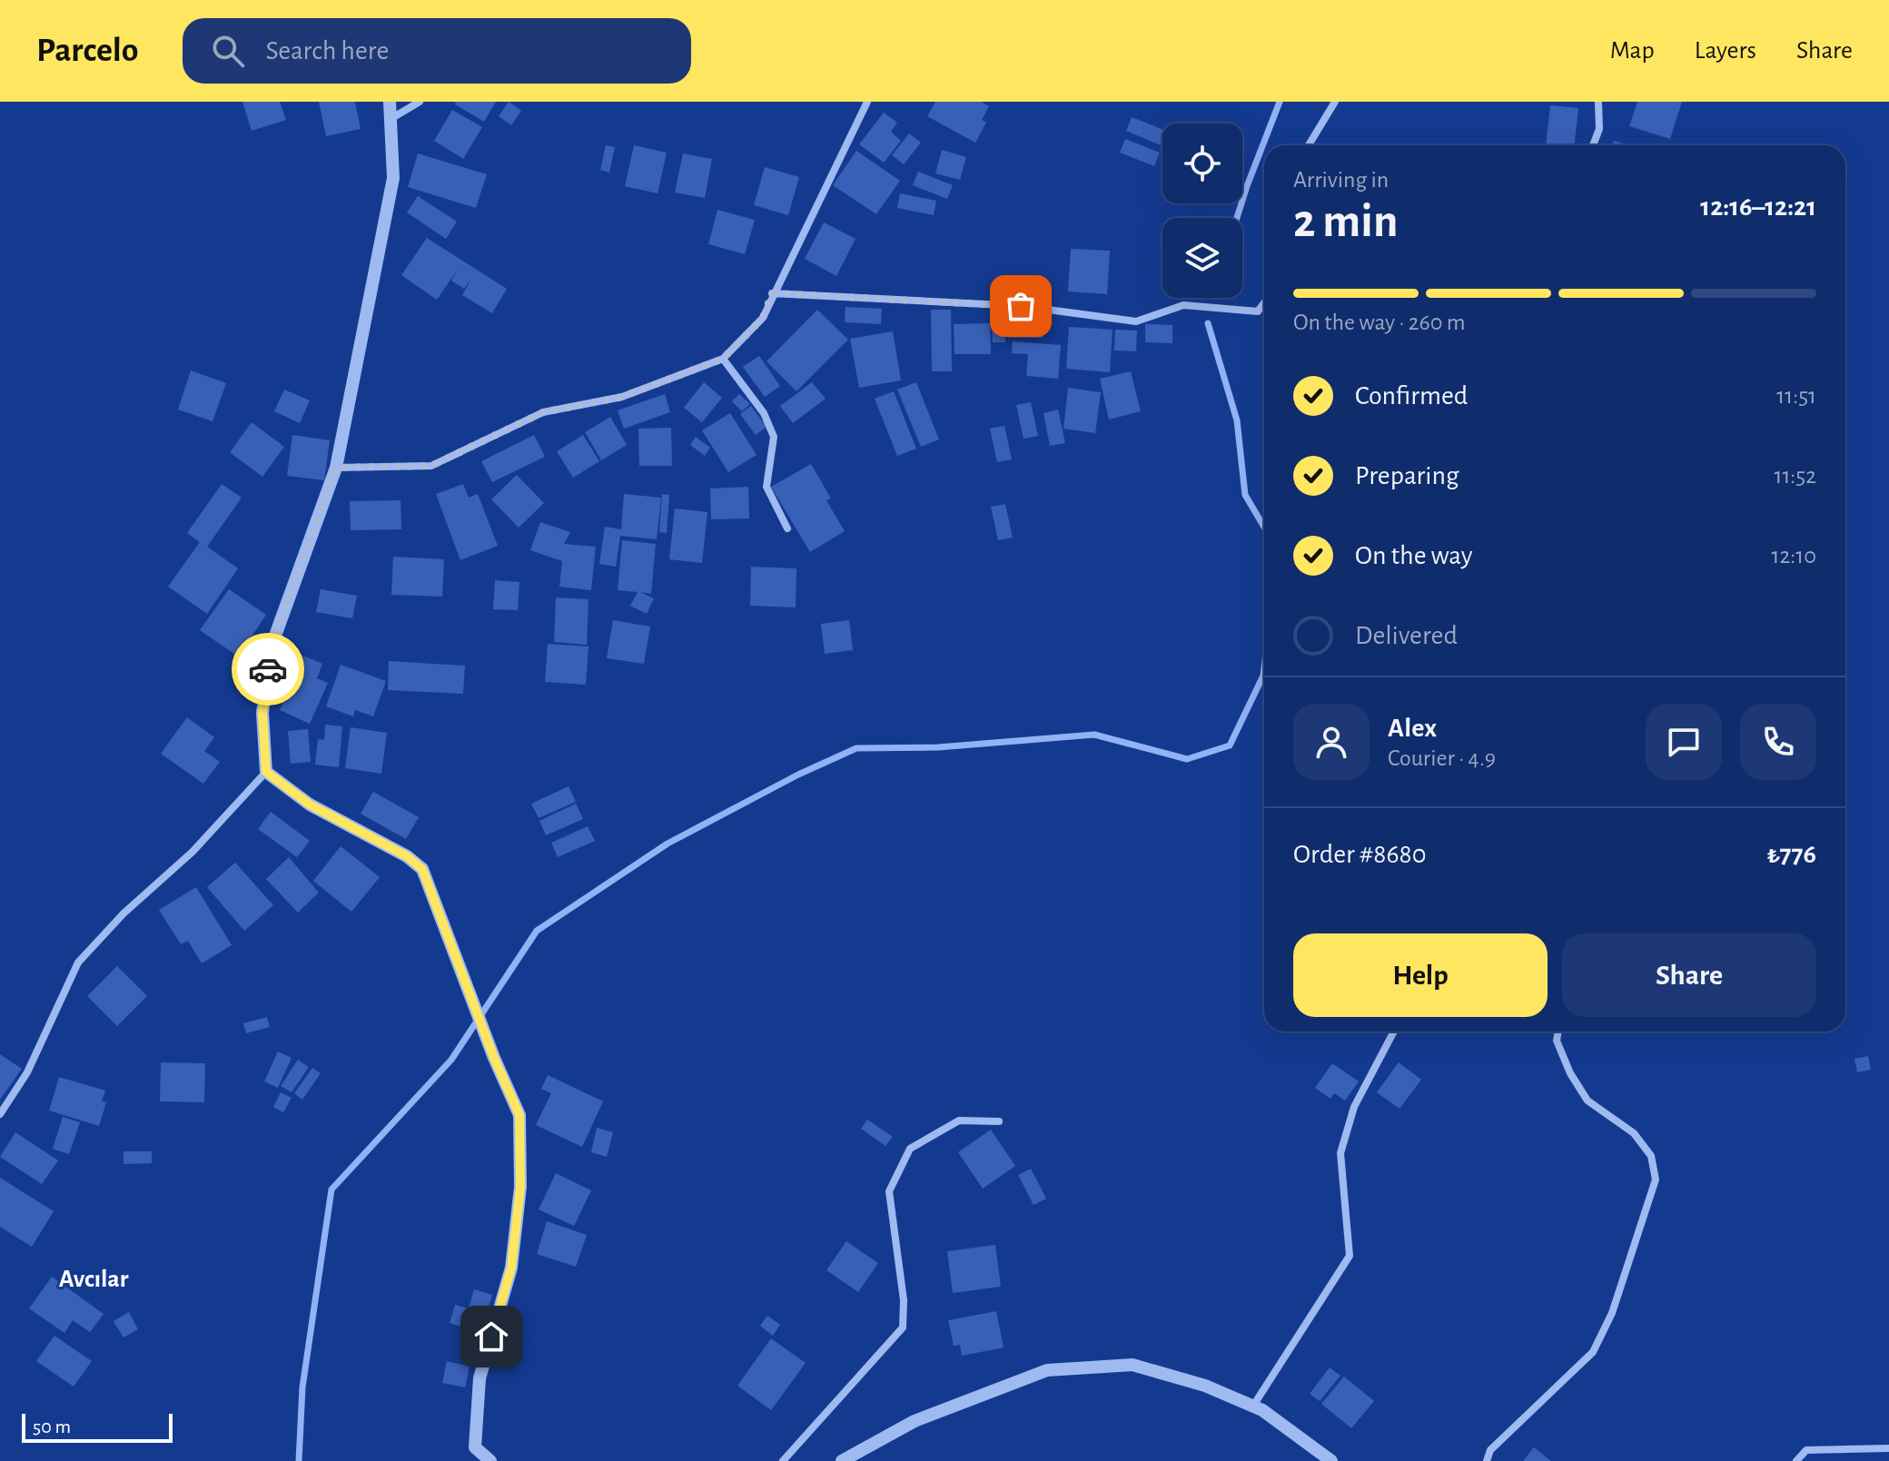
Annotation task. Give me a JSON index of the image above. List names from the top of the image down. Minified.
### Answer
{"districts":["Avcılar"],"scale_bar":"50 m","page":{"header":"Parcelo","search":"Search here","nav":["Map","Layers","Share"],"heading":["2 min","Arriving in","12:16–12:21"],"panel":["Alex","Courier · 4.9","Order #8680","₺776"],"bar":"On the way · 260 m","list":[["Confirmed","11:51"],["Preparing","11:52"],["On the way","12:10"],"Delivered"],"buttons":["Help","Share"],"scale":"50 m"}}
